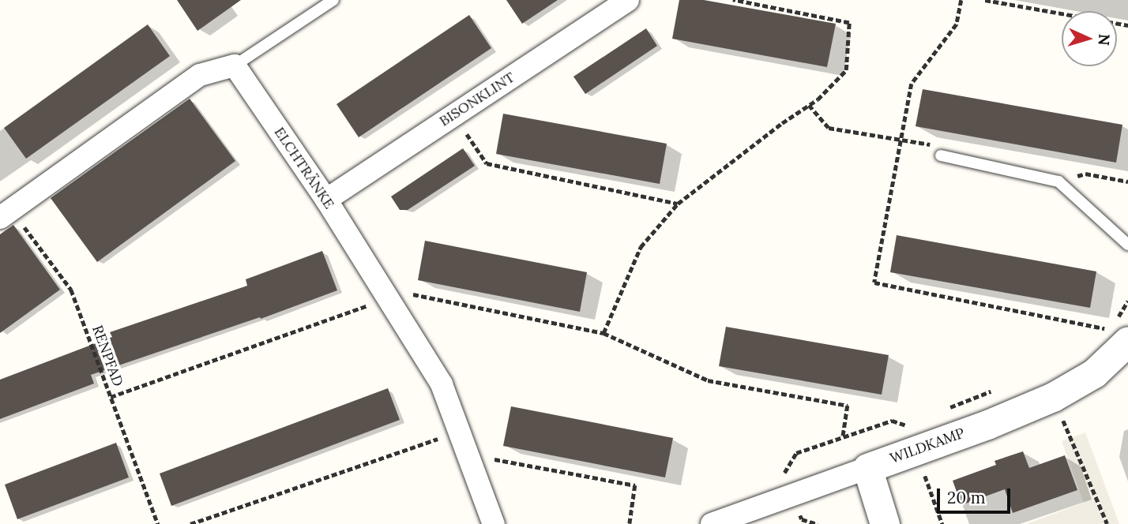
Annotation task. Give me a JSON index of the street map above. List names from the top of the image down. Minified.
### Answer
{"streets":{"street":["BISONKLINT","ELCHTRÄNKE","WILDKAMP"],"path":["RENPFAD"]},"crossings":[["BISONKLINT","ELCHTRÄNKE"]],"scale_bar":"20 m","north":"right"}
